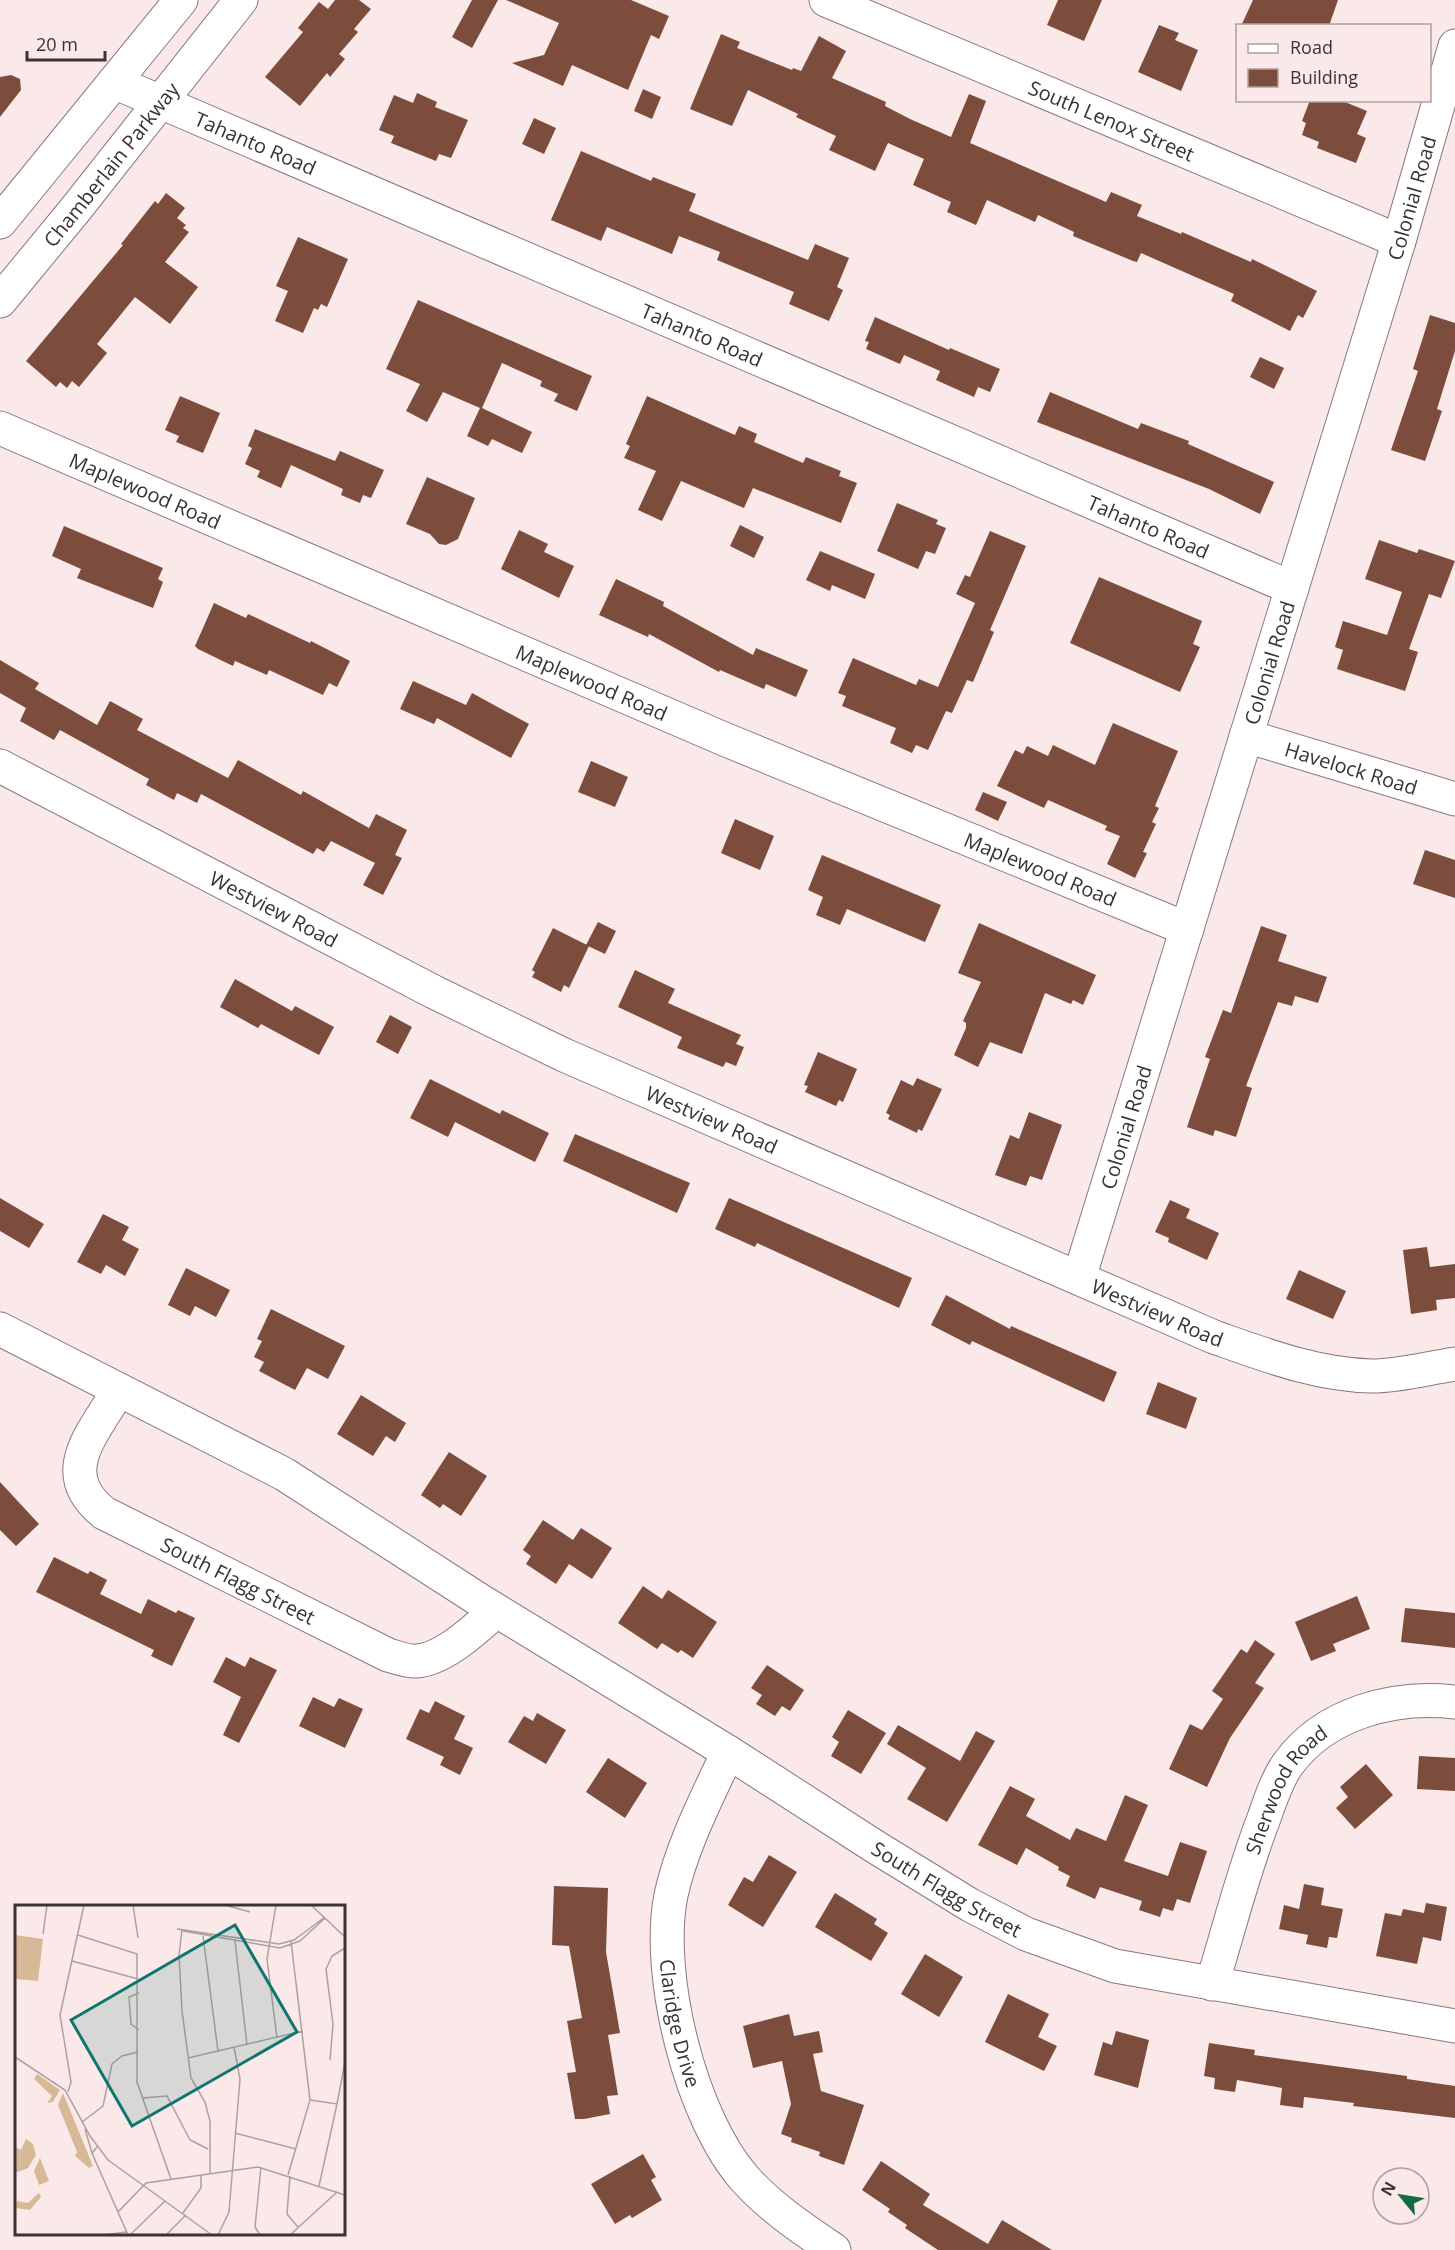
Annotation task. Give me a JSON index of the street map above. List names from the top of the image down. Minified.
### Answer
{"streets":{"street":["South Lenox Street","Tahanto Road","Chamberlain Parkway","Colonial Road","Maplewood Road","Havelock Road","Westview Road","South Flagg Street","Sherwood Road","Claridge Drive"]},"crossings":[["South Lenox Street","Colonial Road"],["Tahanto Road","Chamberlain Parkway"],["Tahanto Road","Colonial Road"],["Colonial Road","Maplewood Road"],["Colonial Road","Havelock Road"],["Colonial Road","Westview Road"],["South Flagg Street","Sherwood Road"],["South Flagg Street","Claridge Drive"]],"legend":["Road","Building"],"scale_bar":"20 m","north":"top left"}
